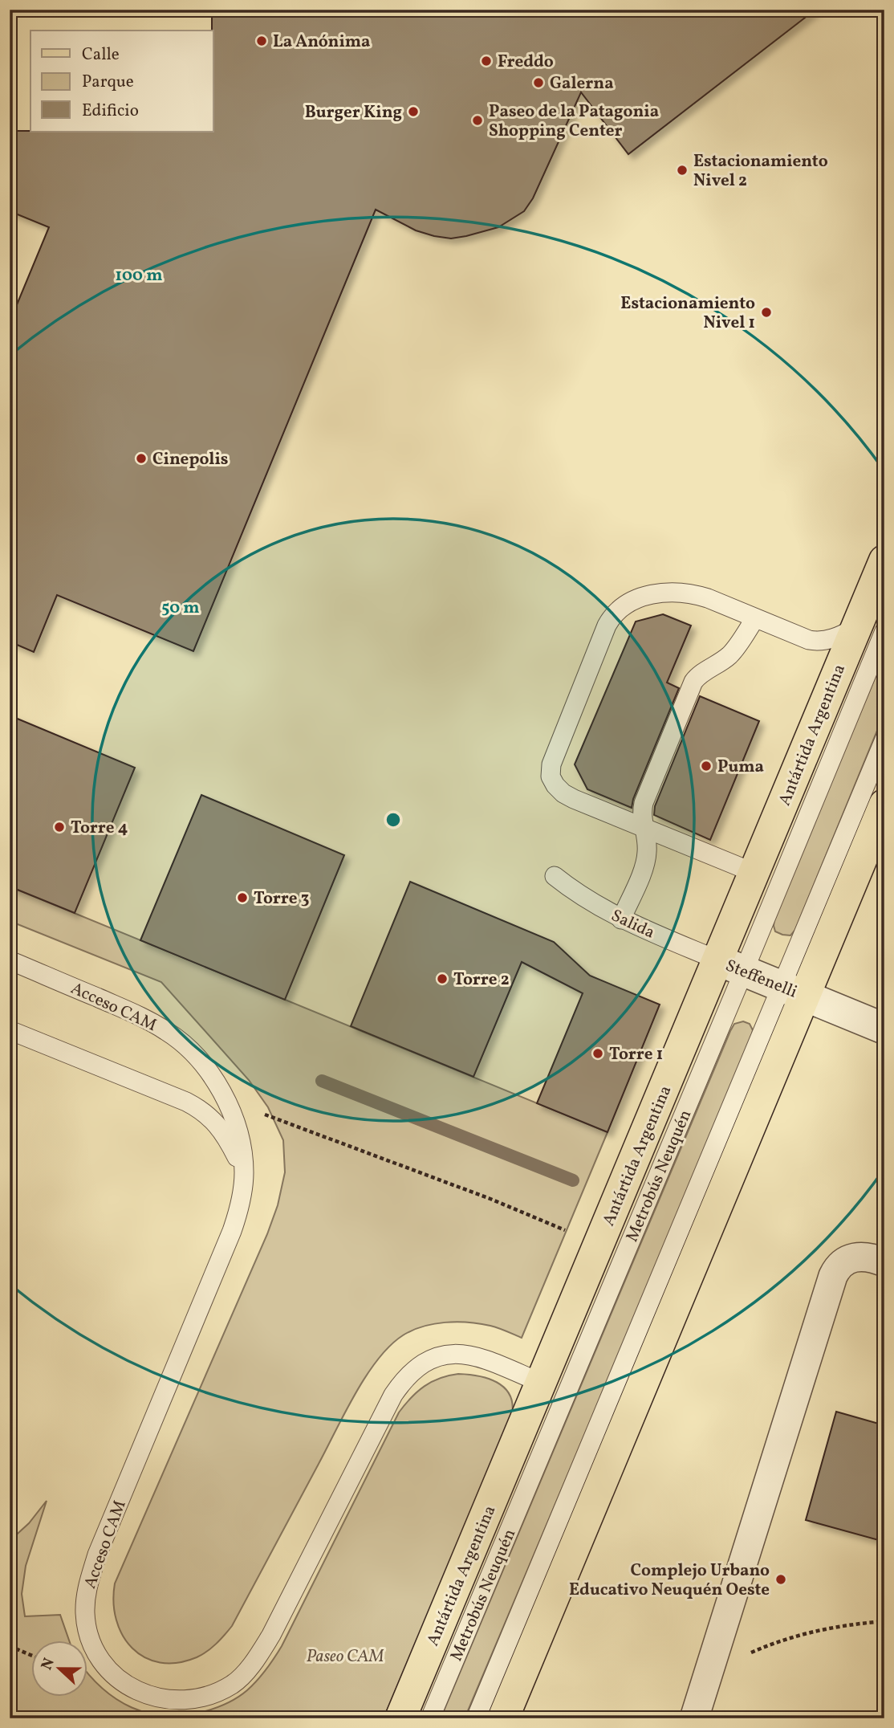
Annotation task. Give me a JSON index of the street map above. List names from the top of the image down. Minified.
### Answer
{"streets":{"main road":["Antártida Argentina"],"street":["Steffenelli"],"lane":["Salida","Acceso CAM","Metrobús Neuquén"]},"crossings":[["Antártida Argentina","Salida"],["Antártida Argentina","Steffenelli"],["Antártida Argentina","Acceso CAM"],["Antártida Argentina","Metrobús Neuquén"],["Salida","Steffenelli"],["Salida","Metrobús Neuquén"],["Steffenelli","Metrobús Neuquén"]],"parks":["Paseo CAM"],"places":["La Anónima","Freddo","Galerna","Burger King","Paseo de la Patagonia Shopping Center","Estacionamiento Nivel 2","Estacionamiento Nivel 1","Cinepolis","Puma","Torre 4","Torre 3","Torre 2","Torre 1","Complejo Urbano Educativo Neuquén Oeste"],"legend":["Calle","Parque","Edificio"],"north":"left","rings":["100 m","50 m"]}
